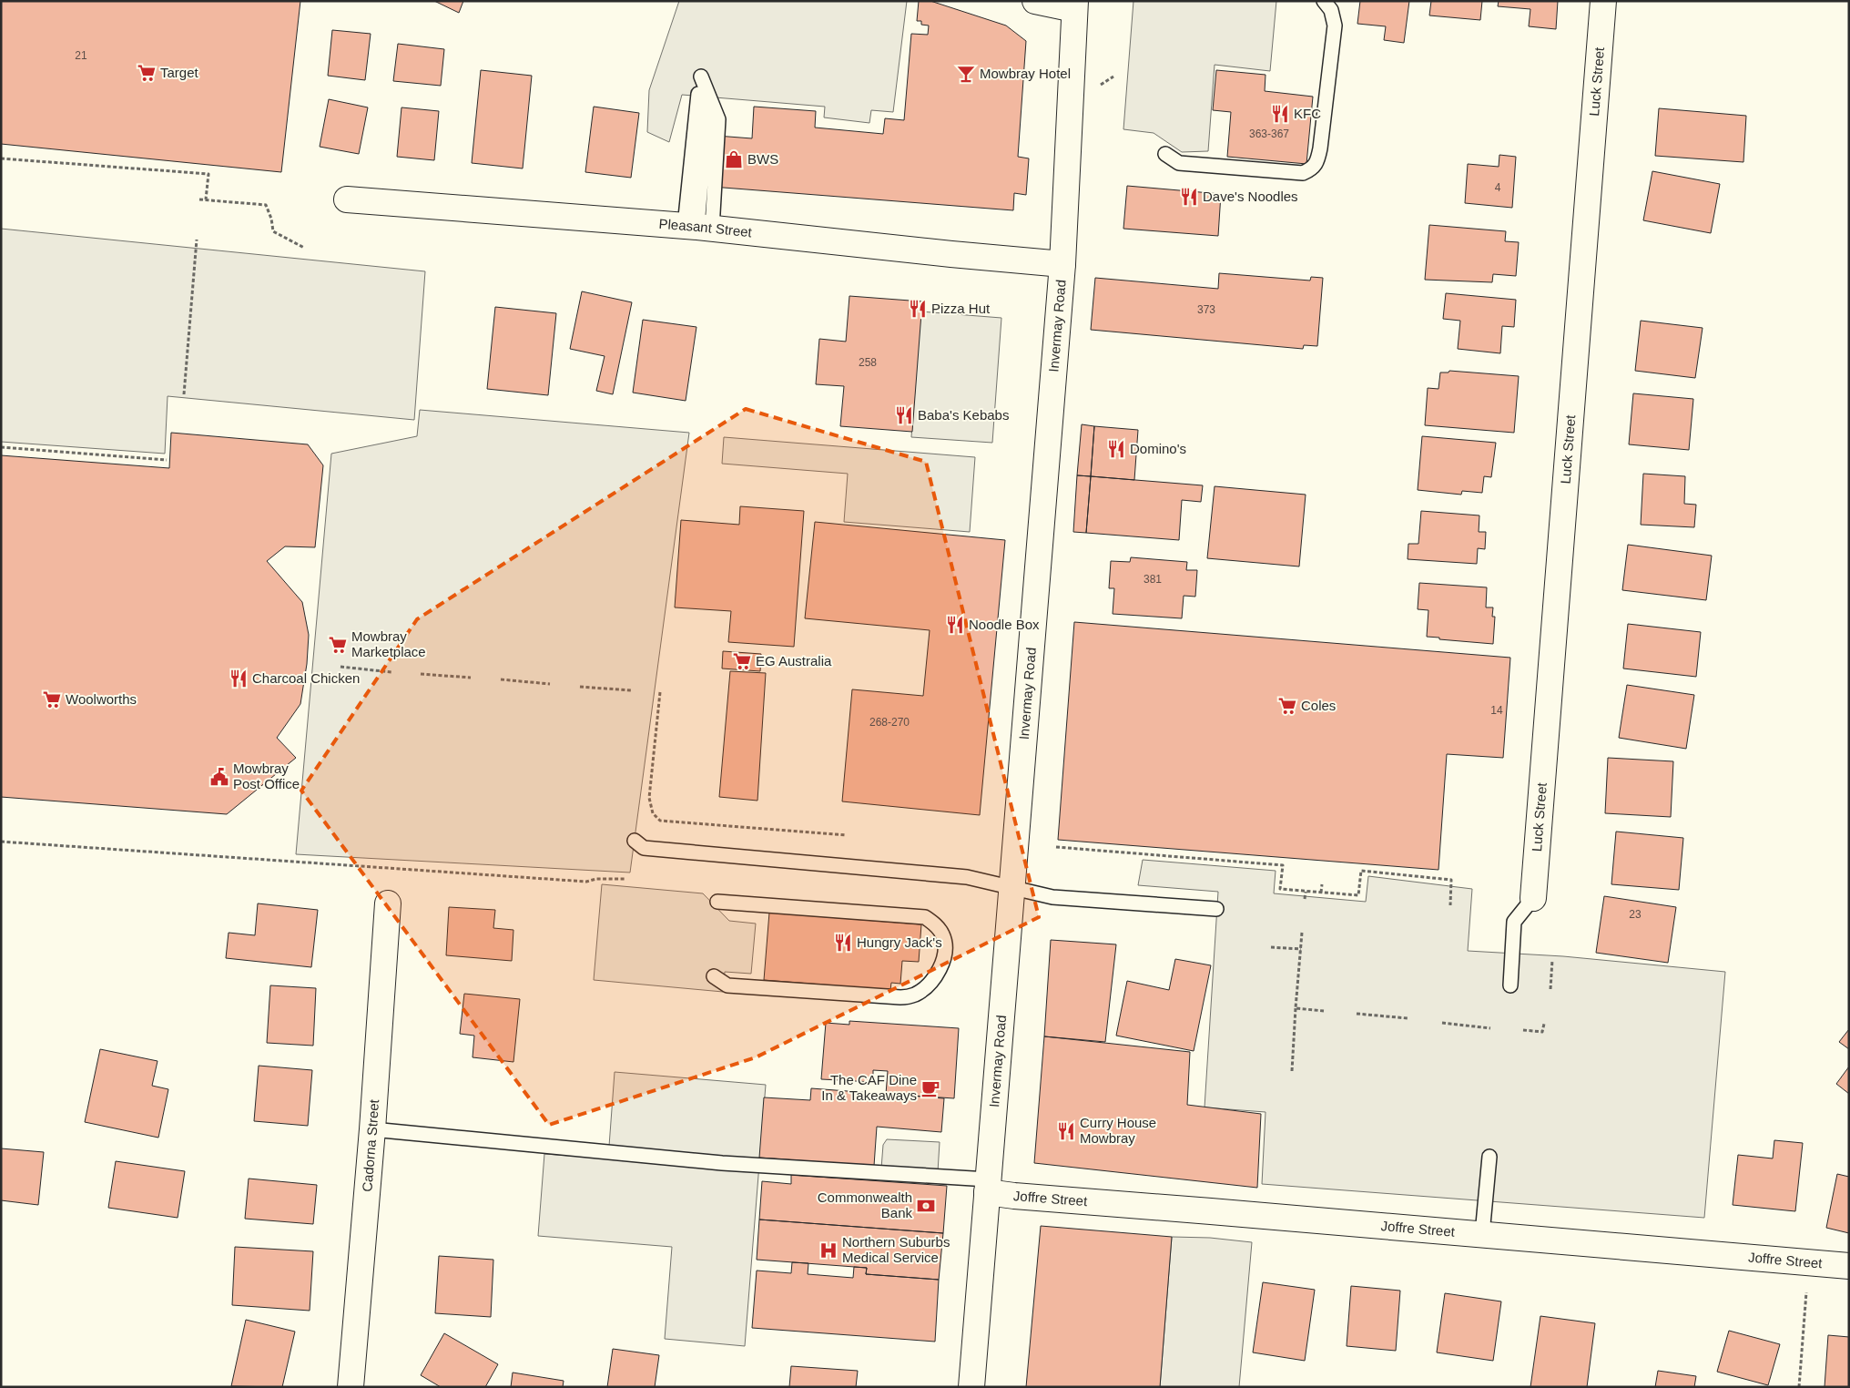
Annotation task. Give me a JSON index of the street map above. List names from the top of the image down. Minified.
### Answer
{"streets":{"street":["Luck Street","Pleasant Street","Invermay Road","Cadorna Street","Joffre Street"]},"crossings":[["Pleasant Street","Invermay Road"],["Invermay Road","Joffre Street"]],"places":{"supermarket":["Target","Mowbray Marketplace","EG Australia","Woolworths","Coles"],"bar":["Mowbray Hotel"],"restaurant":["KFC","Dave's Noodles","Pizza Hut","Baba's Kebabs","Domino's","Noodle Box","Charcoal Chicken","Hungry Jack's","Curry House Mowbray"],"shop":["BWS"],"public building":["Mowbray Post Office"],"cafe":["The CAF Dine In & Takeaways"],"bank":["Commonwealth Bank"],"hospital":["Northern Suburbs Medical Service"]},"house_numbers":["21","363-367","4","373","258","381","14","268-270","23"]}
